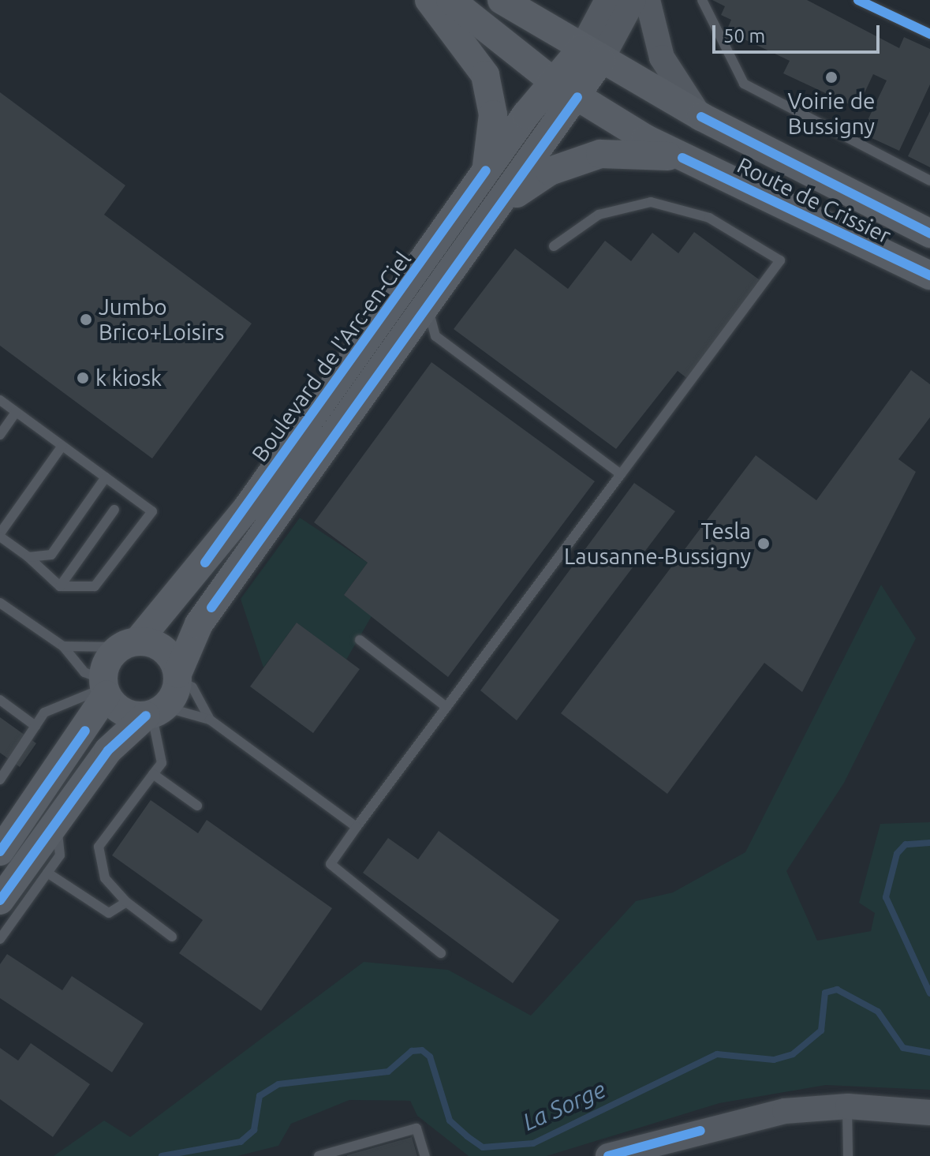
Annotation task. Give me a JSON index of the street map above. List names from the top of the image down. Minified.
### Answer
{"streets":{"main road":["Route de Crissier","Boulevard de l'Arc-en-Ciel"]},"crossings":[["Route de Crissier","Boulevard de l'Arc-en-Ciel"]],"water":["La Sorge"],"places":["Voirie de Bussigny","Jumbo Brico+Loisirs","k kiosk","Tesla Lausanne-Bussigny"],"scale_bar":"50 m"}
